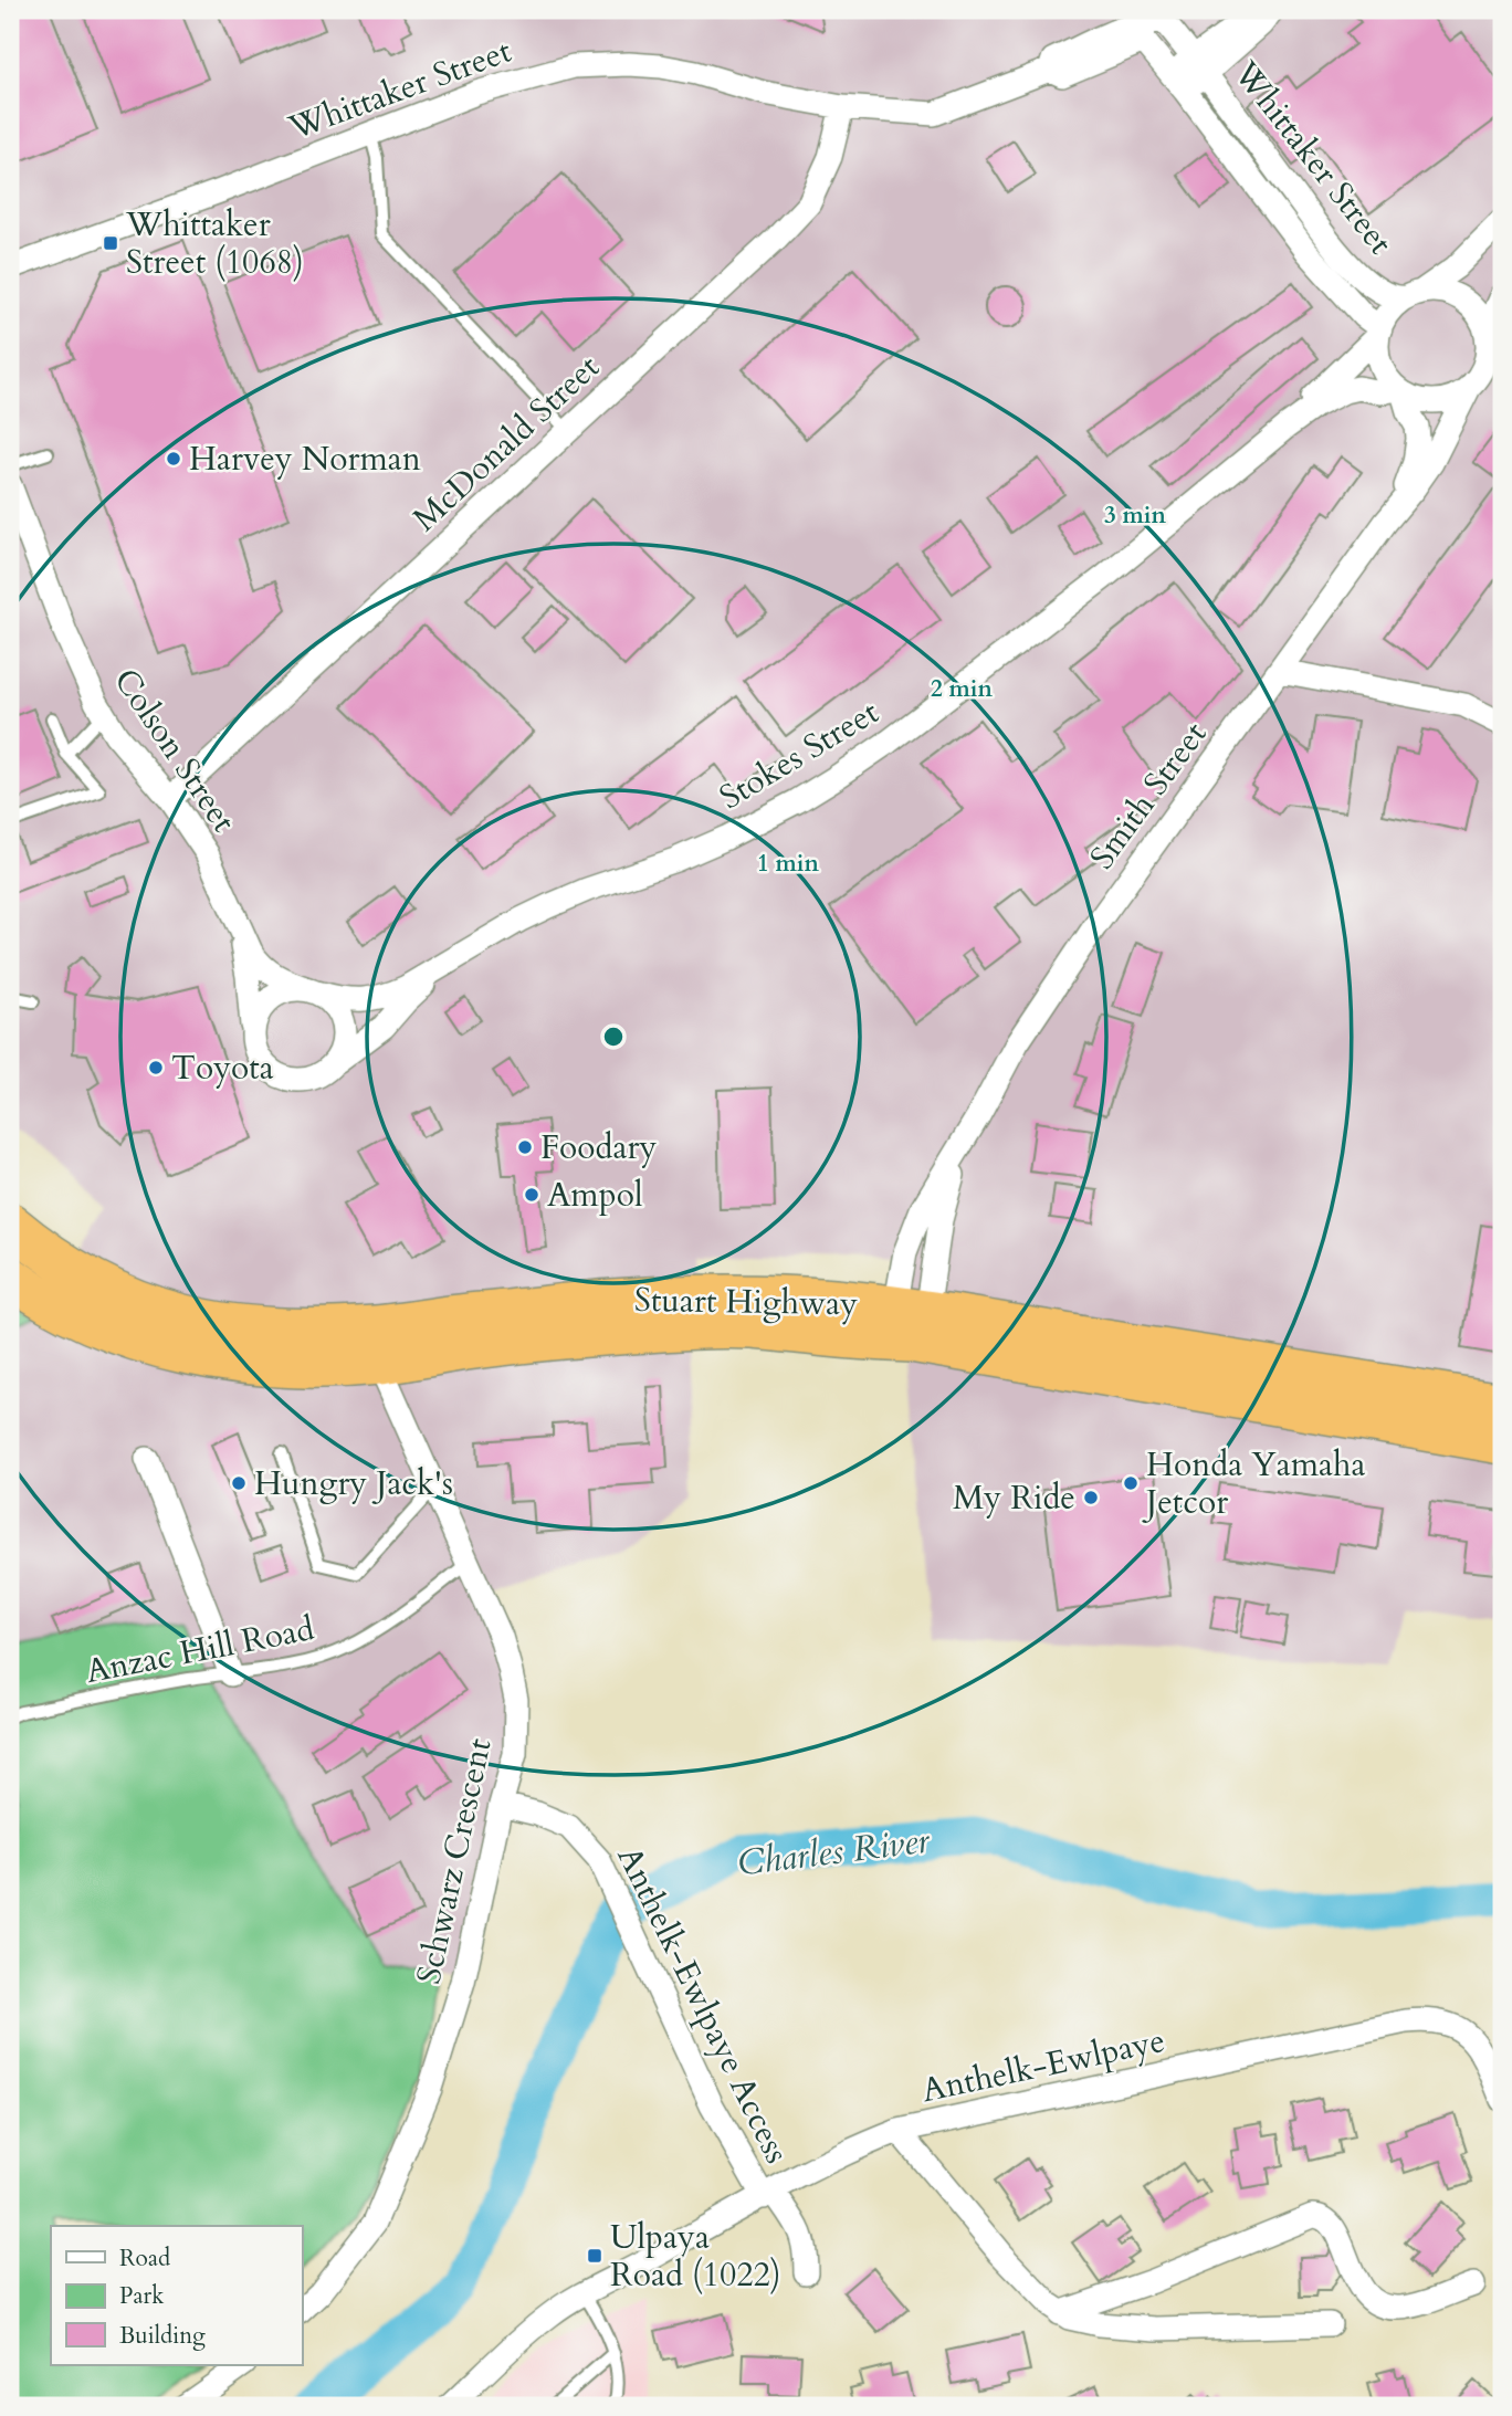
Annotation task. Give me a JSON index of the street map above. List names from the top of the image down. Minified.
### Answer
{"streets":{"highway":["Stuart Highway"],"street":["Whittaker Street","McDonald Street","Colson Street","Stokes Street","Smith Street","Schwarz Crescent","Anthelk-Ewlpaye Access","Anthelk-Ewlpaye"],"lane":["Anzac Hill Road"]},"crossings":[["Whittaker Street","McDonald Street"],["Whittaker Street","Stokes Street"],["Whittaker Street","Smith Street"],["McDonald Street","Colson Street"],["Stokes Street","Smith Street"],["Smith Street","Stuart Highway"],["Stuart Highway","Schwarz Crescent"],["Anzac Hill Road","Schwarz Crescent"],["Schwarz Crescent","Anthelk-Ewlpaye Access"],["Anthelk-Ewlpaye Access","Anthelk-Ewlpaye"]],"water":["Charles River"],"places":{"transit":["Whittaker Street (1068)","Ulpaya Road (1022)"],"other":["Harvey Norman","Toyota","Foodary","Ampol","Hungry Jack's","Honda Yamaha Jetcor","My Ride"]},"legend":["Road","Park","Building"],"rings":["3 min","2 min","1 min"]}
